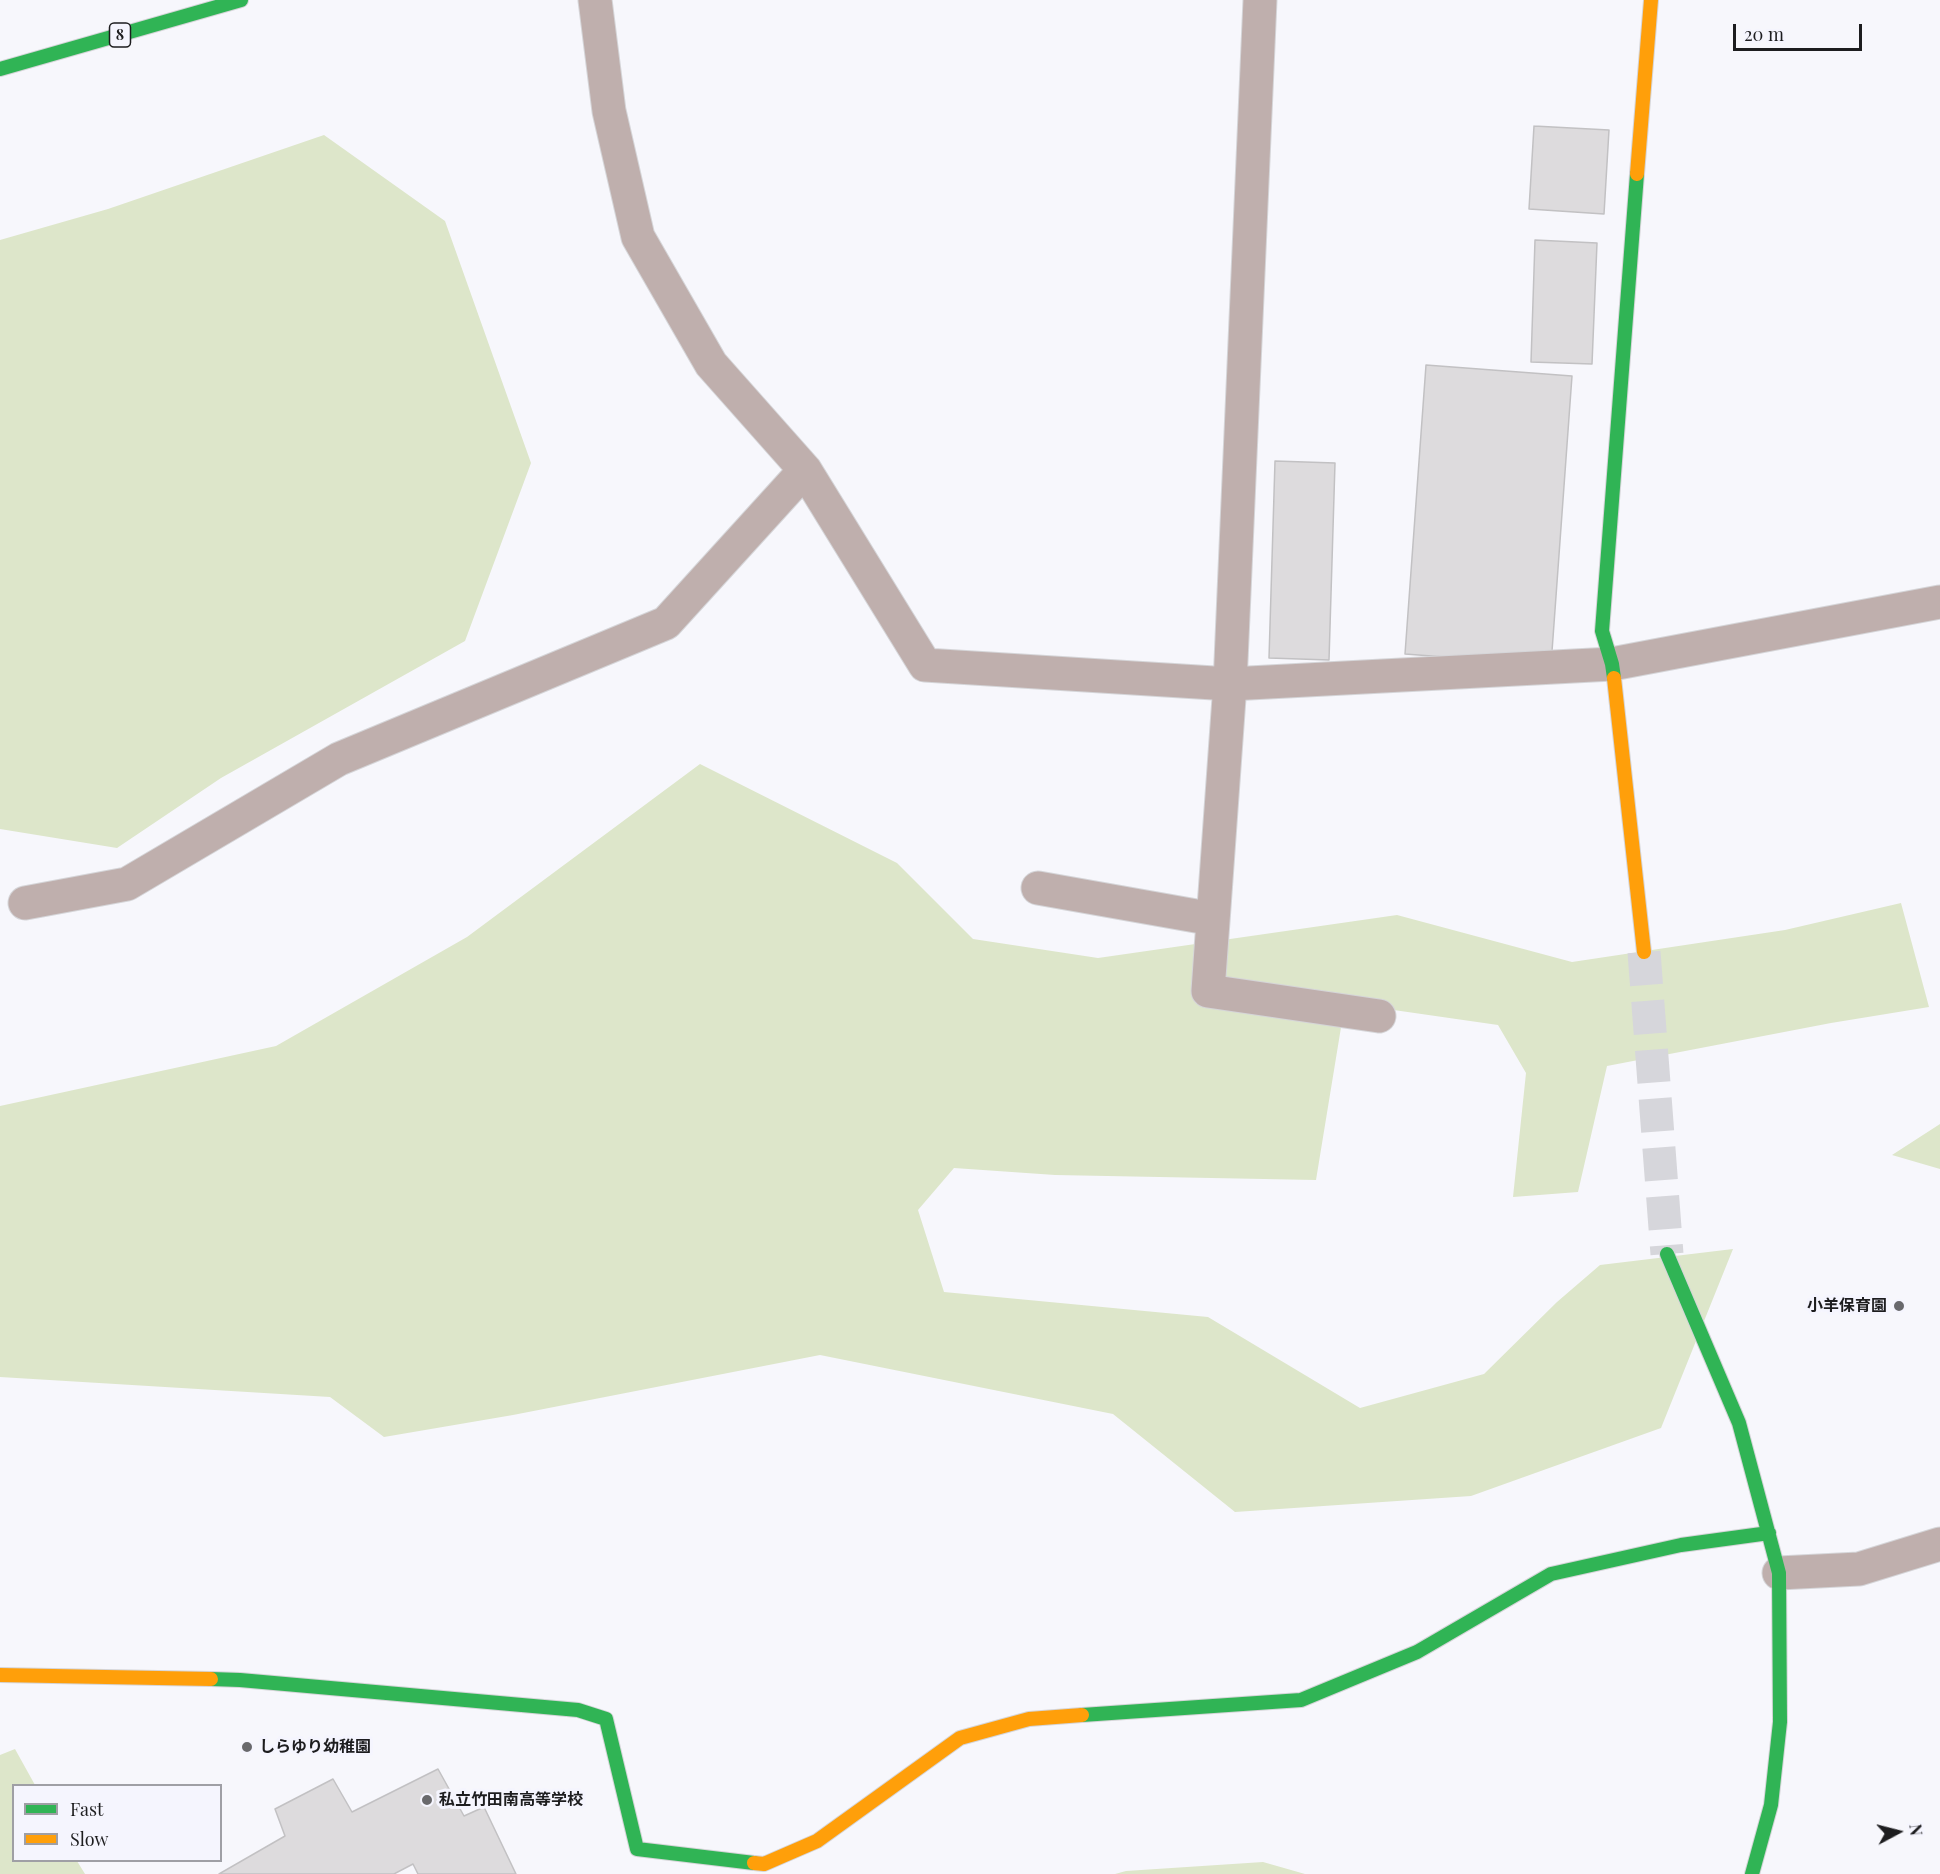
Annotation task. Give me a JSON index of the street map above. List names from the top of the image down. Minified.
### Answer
{"streets":{"street":["8"]},"places":["小羊保育園","しらゆり幼稚園","私立竹田南高等学校"],"legend":["Fast","Slow"],"scale_bar":"20 m","north":"right"}
